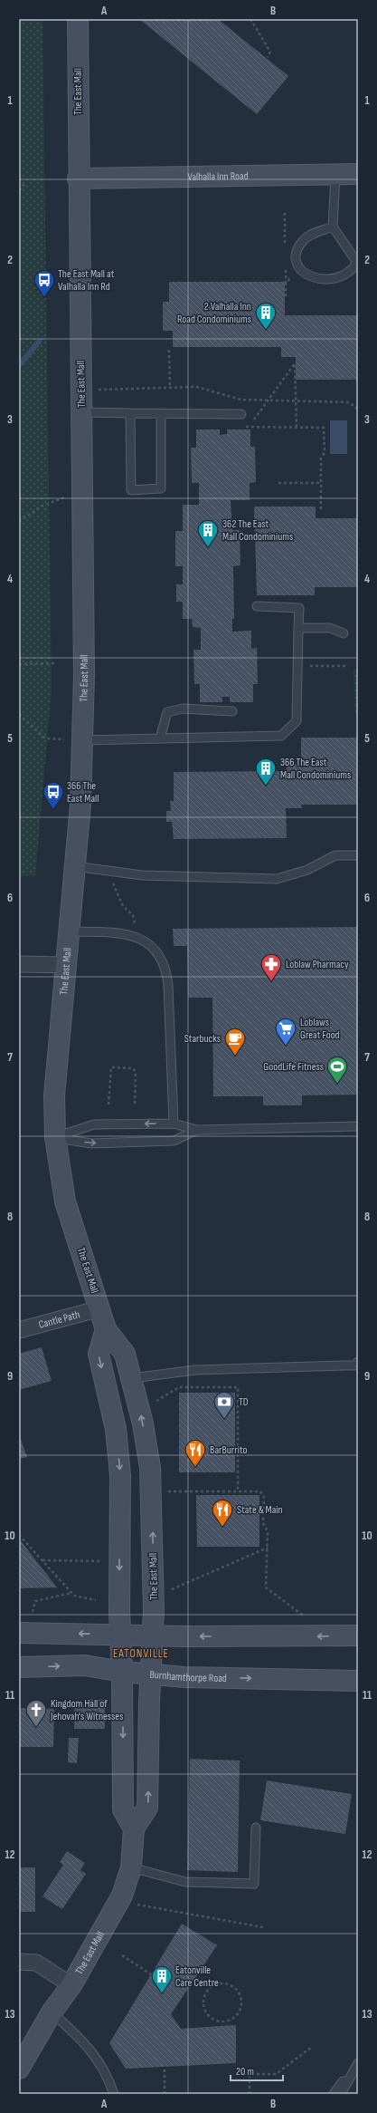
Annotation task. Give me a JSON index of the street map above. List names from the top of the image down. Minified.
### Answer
{"streets":{"main road":["The East Mall","Valhalla Inn Road","Burnhamthorpe Road"],"street":["Cantle Path"]},"crossings":[["The East Mall","Valhalla Inn Road"],["The East Mall","Cantle Path"],["The East Mall","Burnhamthorpe Road"]],"districts":["EATONVILLE"],"places":{"bus stop":["The East Mall at Valhalla Inn Rd","366 The East Mall"],"building":["2 Valhalla Inn Road Condominiums","362 The East Mall Condominiums","366 The East Mall Condominiums","Eatonville Care Centre"],"pharmacy":["Loblaw Pharmacy"],"supermarket":["Loblaws Great Food"],"cafe":["Starbucks"],"sports":["GoodLife Fitness"],"bank":["TD"],"restaurant":["BarBurrito","State & Main"],"church":["Kingdom Hall of Jehovah's Witnesses"]},"scale_bar":"20 m","grid":{"columns":["A","B"],"rows":["1","2","3","4","5","6","7","8","9","10","11","12","13"]}}
